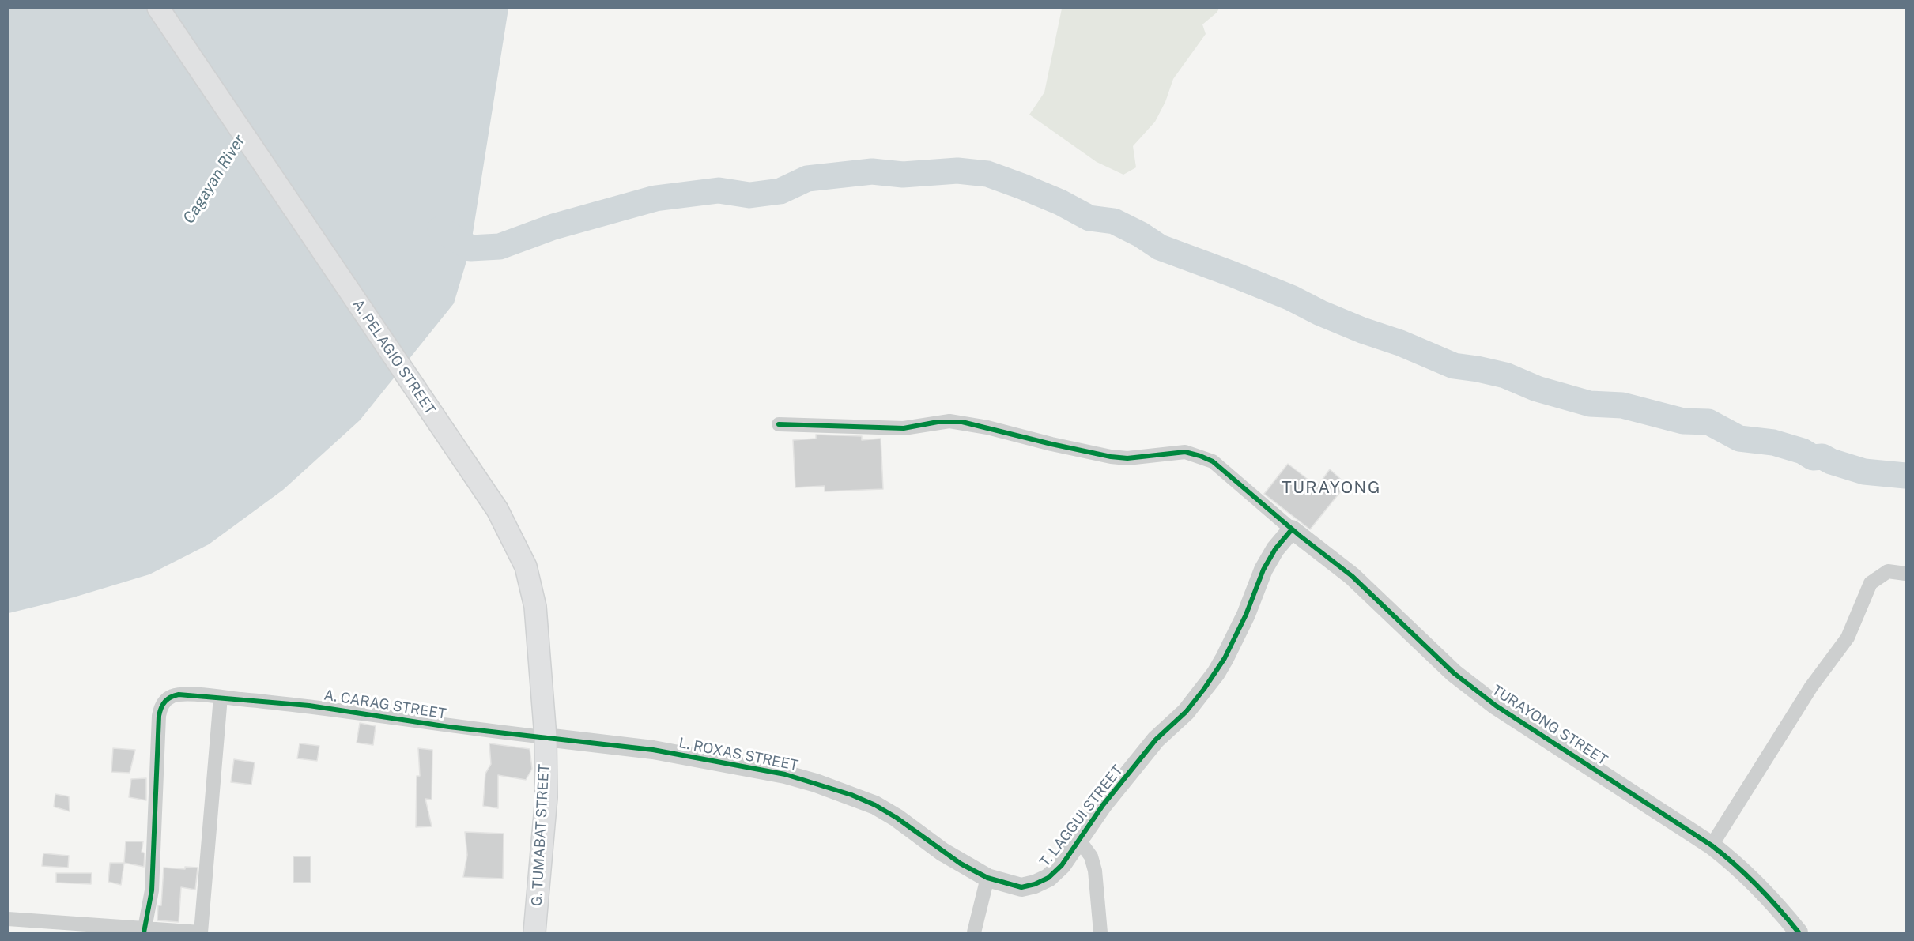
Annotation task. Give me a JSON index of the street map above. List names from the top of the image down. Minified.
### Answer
{"streets":{"main road":["A. PELAGIO STREET","G. TUMABAT STREET"],"street":["A. CARAG STREET","TURAYONG STREET","L. ROXAS STREET","T. LAGGUI STREET"]},"crossings":[["A. PELAGIO STREET","A. CARAG STREET"],["A. PELAGIO STREET","L. ROXAS STREET"],["A. PELAGIO STREET","G. TUMABAT STREET"],["A. CARAG STREET","L. ROXAS STREET"],["A. CARAG STREET","G. TUMABAT STREET"],["TURAYONG STREET","T. LAGGUI STREET"],["L. ROXAS STREET","T. LAGGUI STREET"],["L. ROXAS STREET","G. TUMABAT STREET"]],"districts":["TURAYONG"],"water":["Cagayan River"]}
